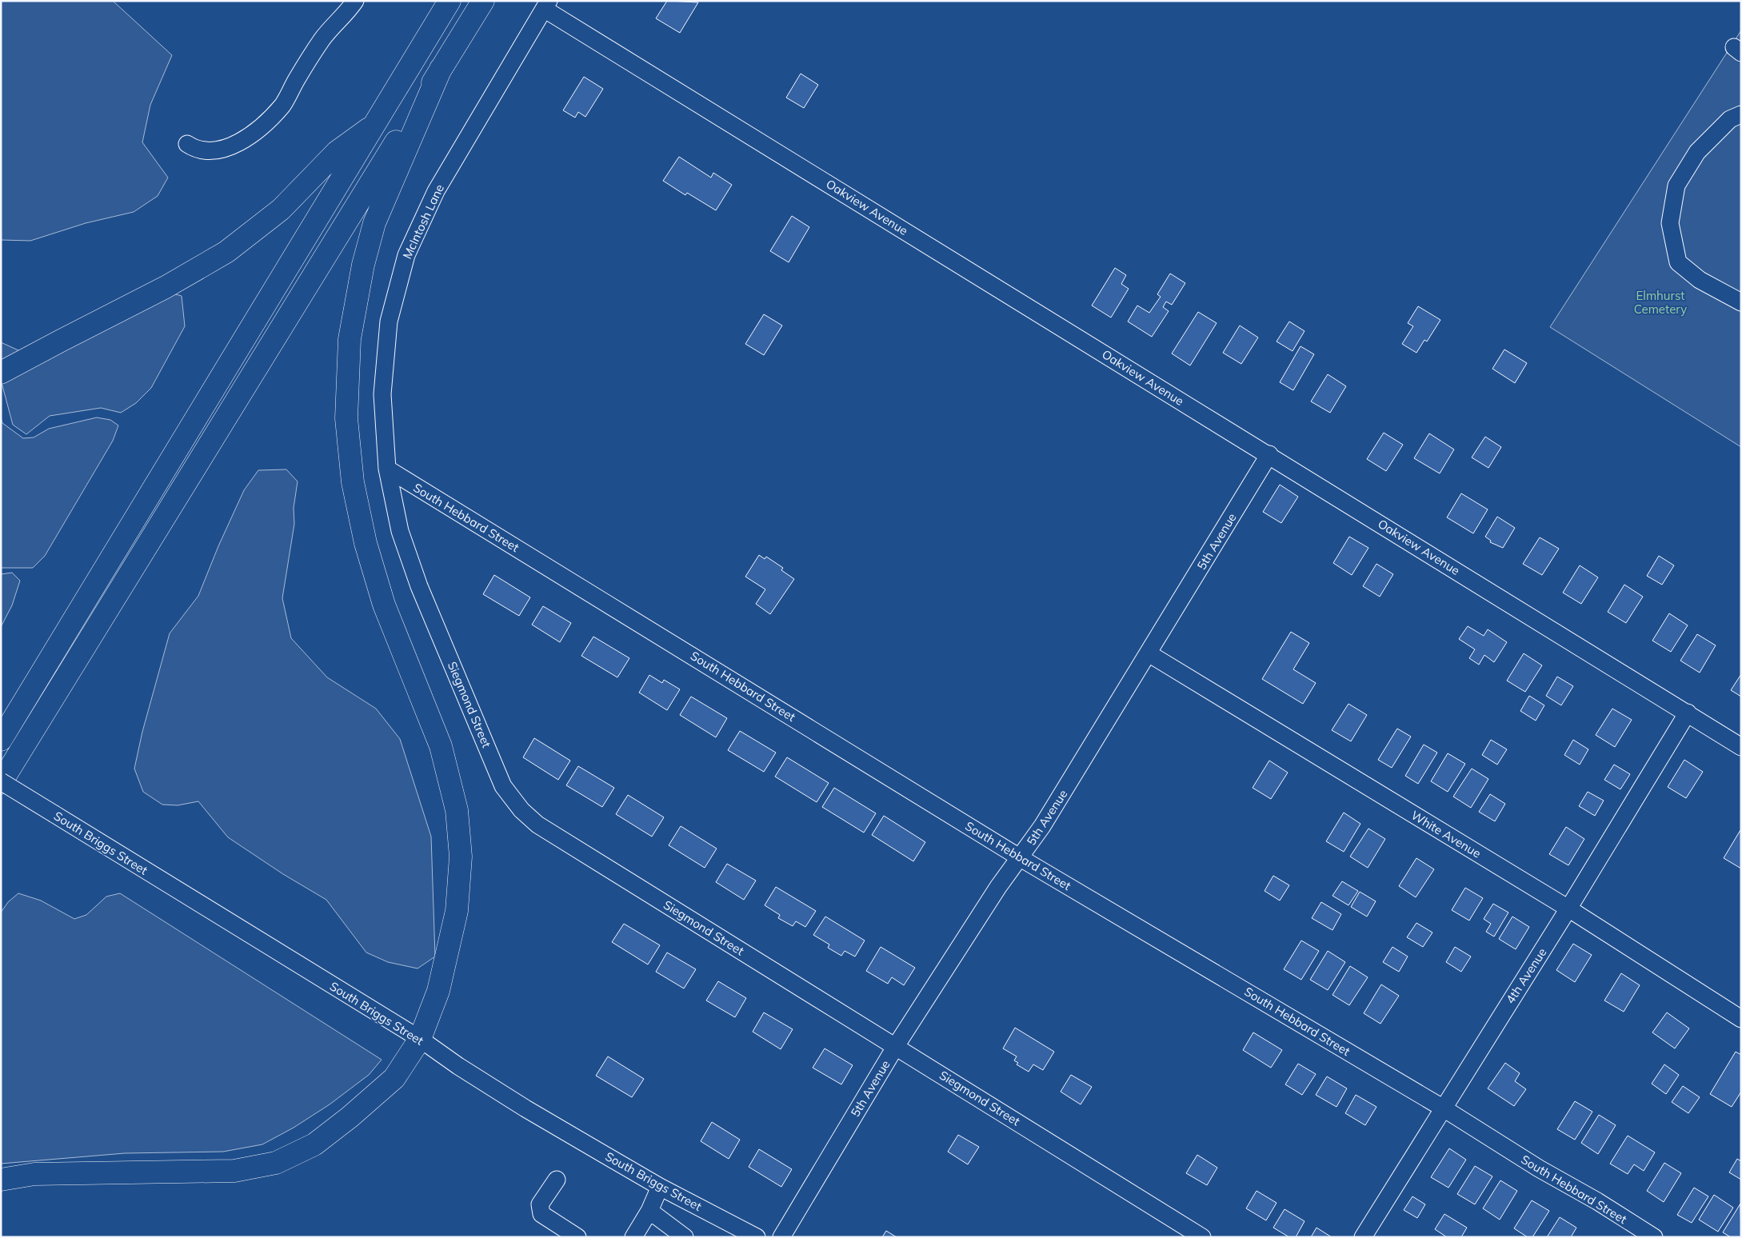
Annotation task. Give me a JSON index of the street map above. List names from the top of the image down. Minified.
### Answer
{"streets":{"street":["Oakview Avenue","McIntosh Lane","South Hebbard Street","5th Avenue","Siegmond Street","White Avenue","South Briggs Street","4th Avenue"]},"crossings":[["Oakview Avenue","McIntosh Lane"],["Oakview Avenue","5th Avenue"],["Oakview Avenue","4th Avenue"],["McIntosh Lane","South Hebbard Street"],["McIntosh Lane","Siegmond Street"],["South Hebbard Street","5th Avenue"],["South Hebbard Street","Siegmond Street"],["South Hebbard Street","4th Avenue"],["5th Avenue","Siegmond Street"],["5th Avenue","White Avenue"],["White Avenue","4th Avenue"]],"parks":["Elmhurst Cemetery"]}
